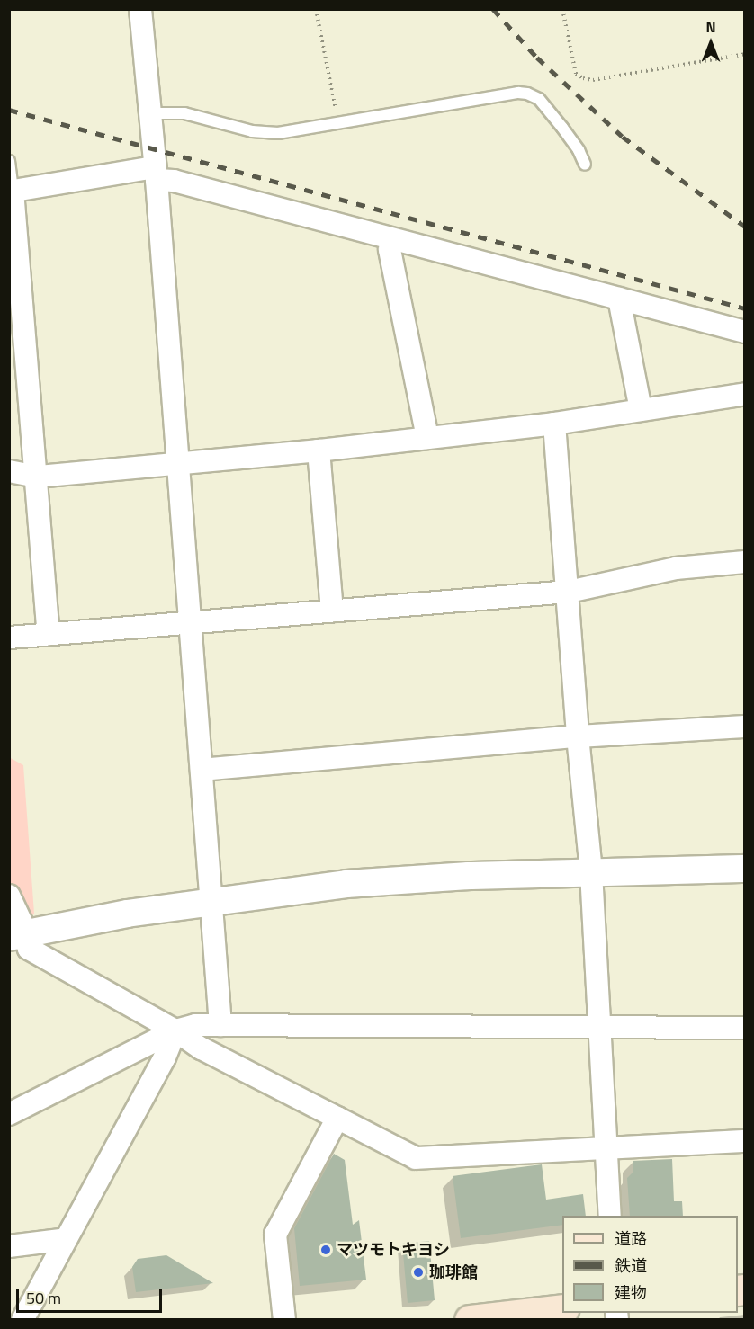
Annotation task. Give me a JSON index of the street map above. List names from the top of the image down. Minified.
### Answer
{"places":["マツモトキヨシ","珈琲館"],"legend":["道路","鉄道","建物"],"scale_bar":"50 m","north":"top"}
